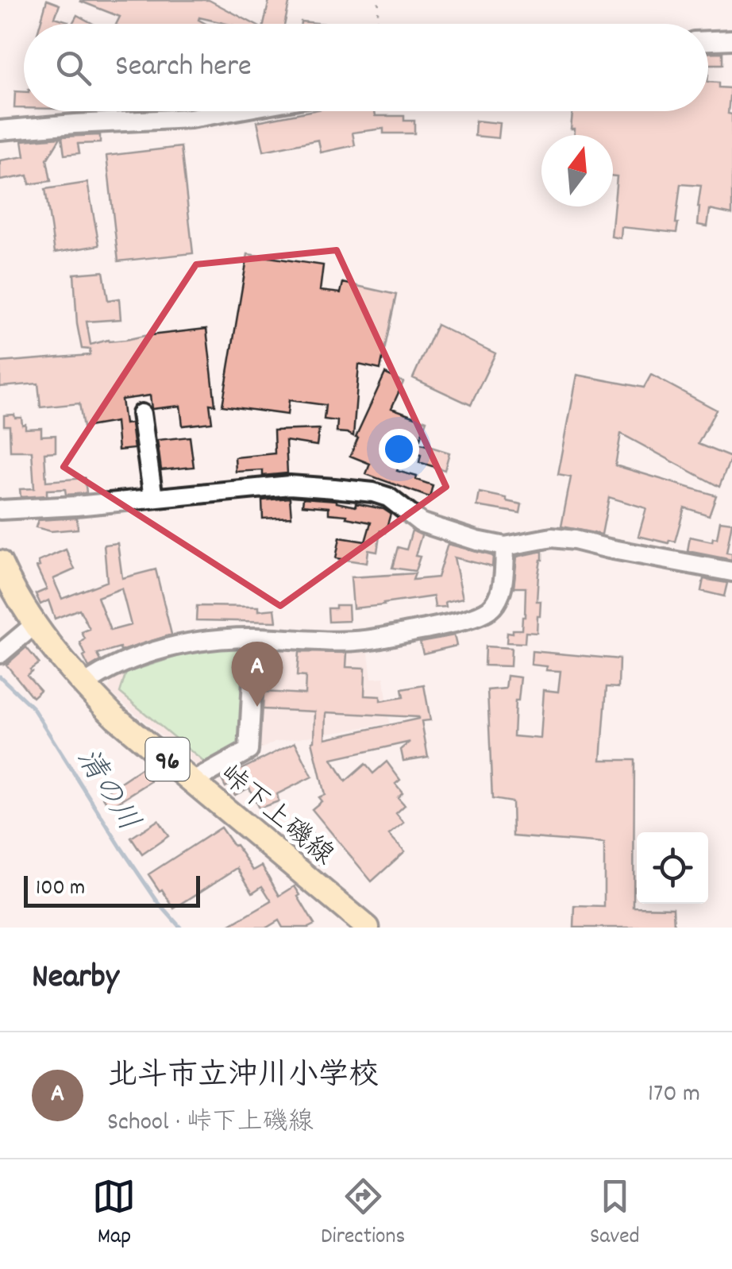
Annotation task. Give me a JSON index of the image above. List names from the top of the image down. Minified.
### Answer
{"streets":{"main road":["96","峠下上磯線"]},"water":["清の川"],"scale_bar":"100 m","north":"top","page":{"search":"Search here","pins":"A","scale":"100 m","heading":"Nearby","list":[{"mark":"A","name":"北斗市立沖川小学校","note":"School · 峠下上磯線","value":"170 m"}],"nav":["Map","Directions","Saved"]}}
